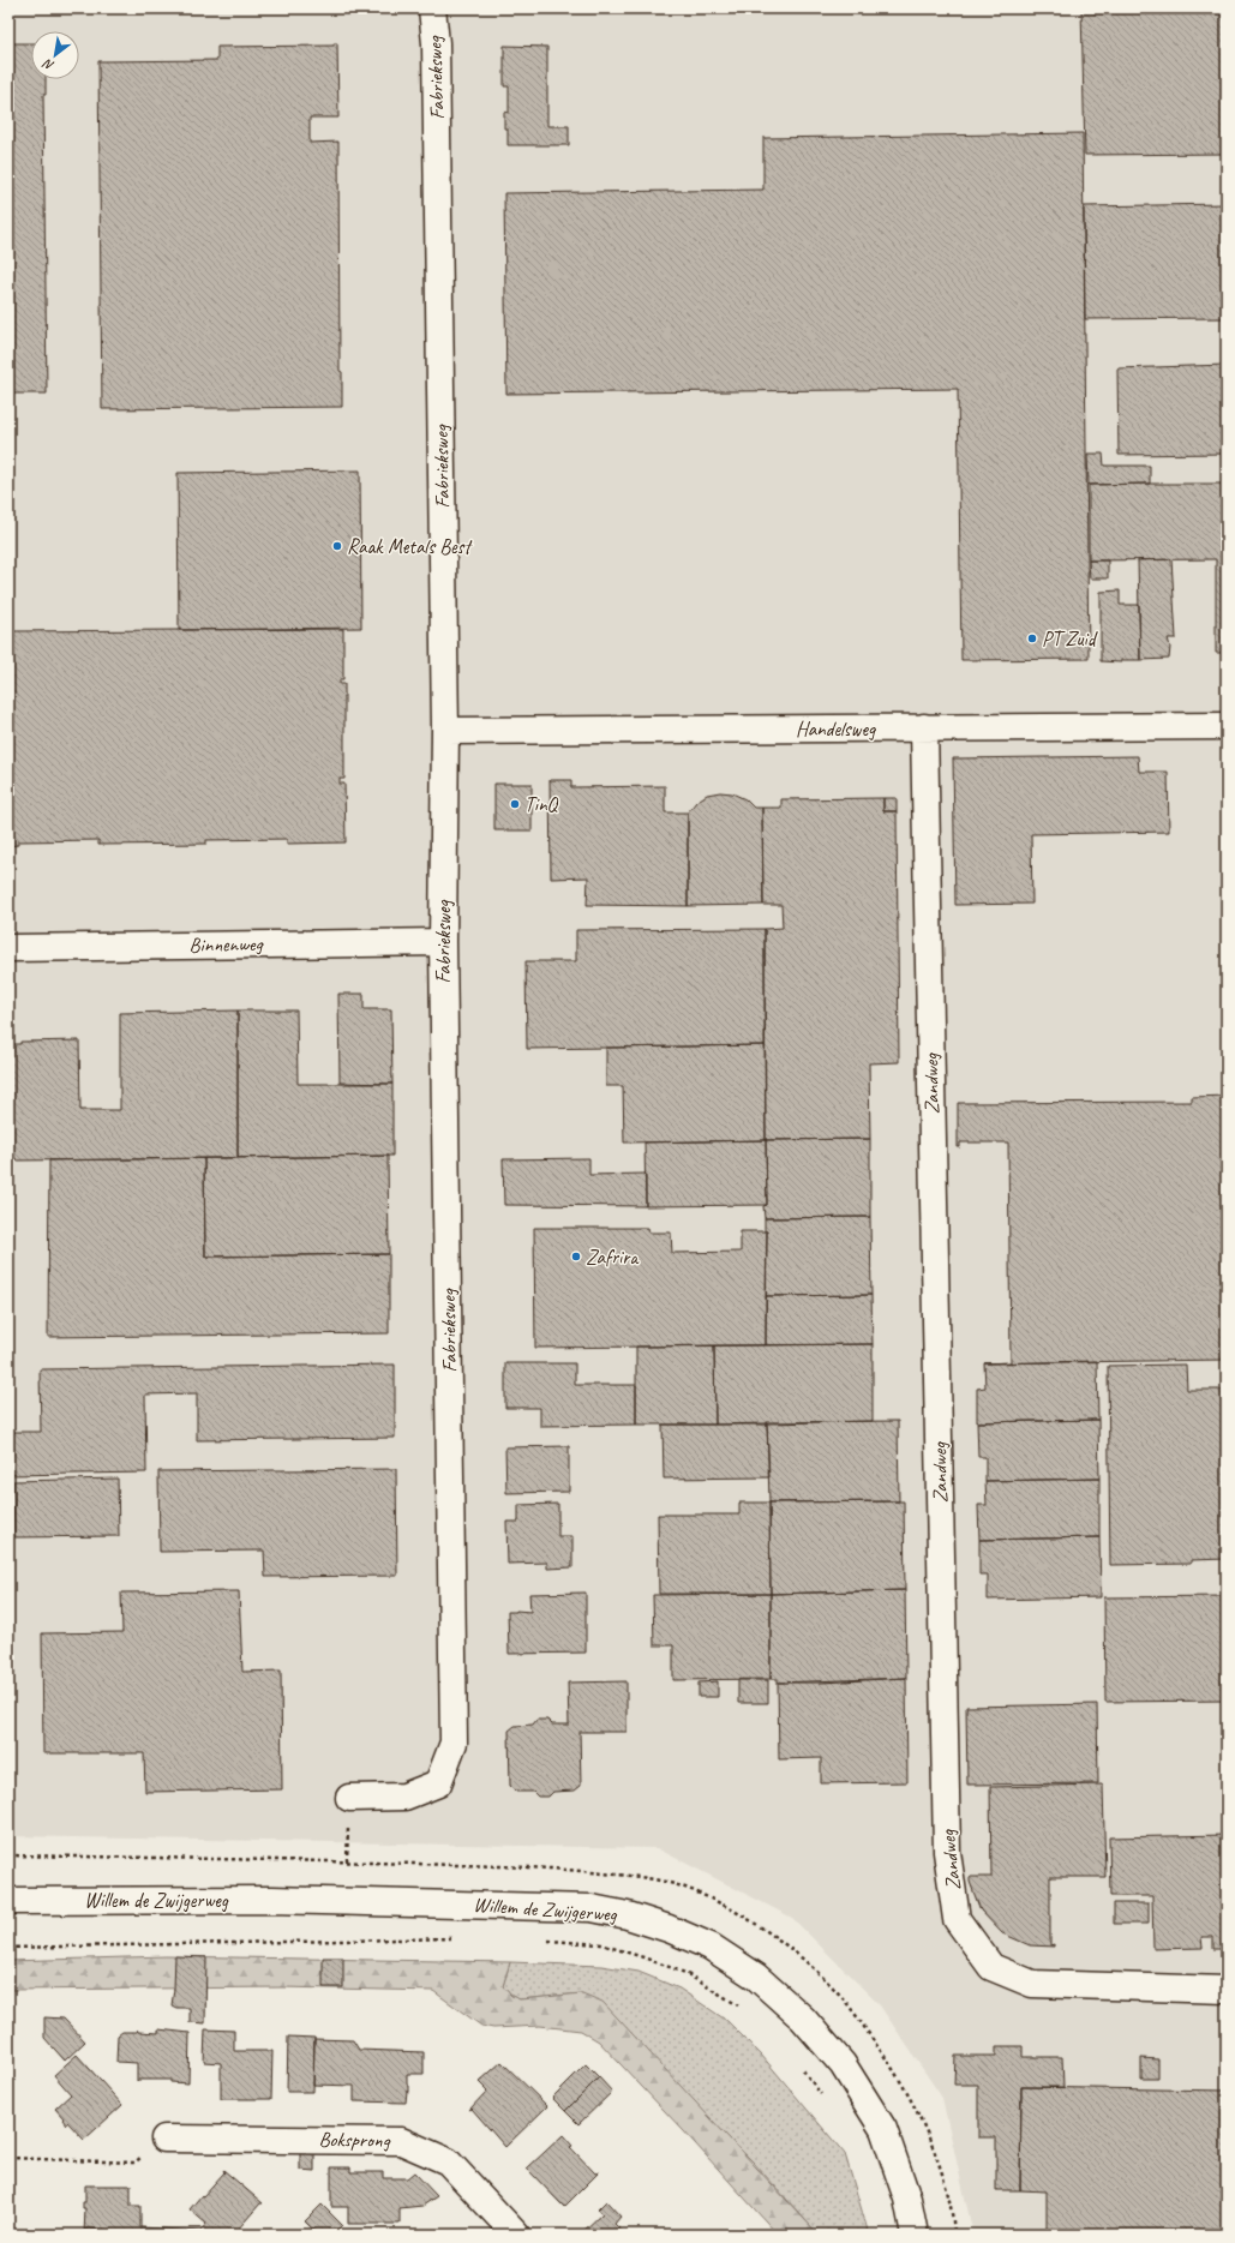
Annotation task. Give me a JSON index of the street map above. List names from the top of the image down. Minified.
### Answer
{"streets":{"street":["Fabrieksweg","Handelsweg","Binnenweg","Zandweg","Willem de Zwijgerweg","Boksprong"]},"crossings":[["Fabrieksweg","Handelsweg"],["Fabrieksweg","Binnenweg"],["Handelsweg","Zandweg"]],"places":["Raak Metals Best","PT Zuid","TinQ","Zafrira"],"north":"bottom left"}
